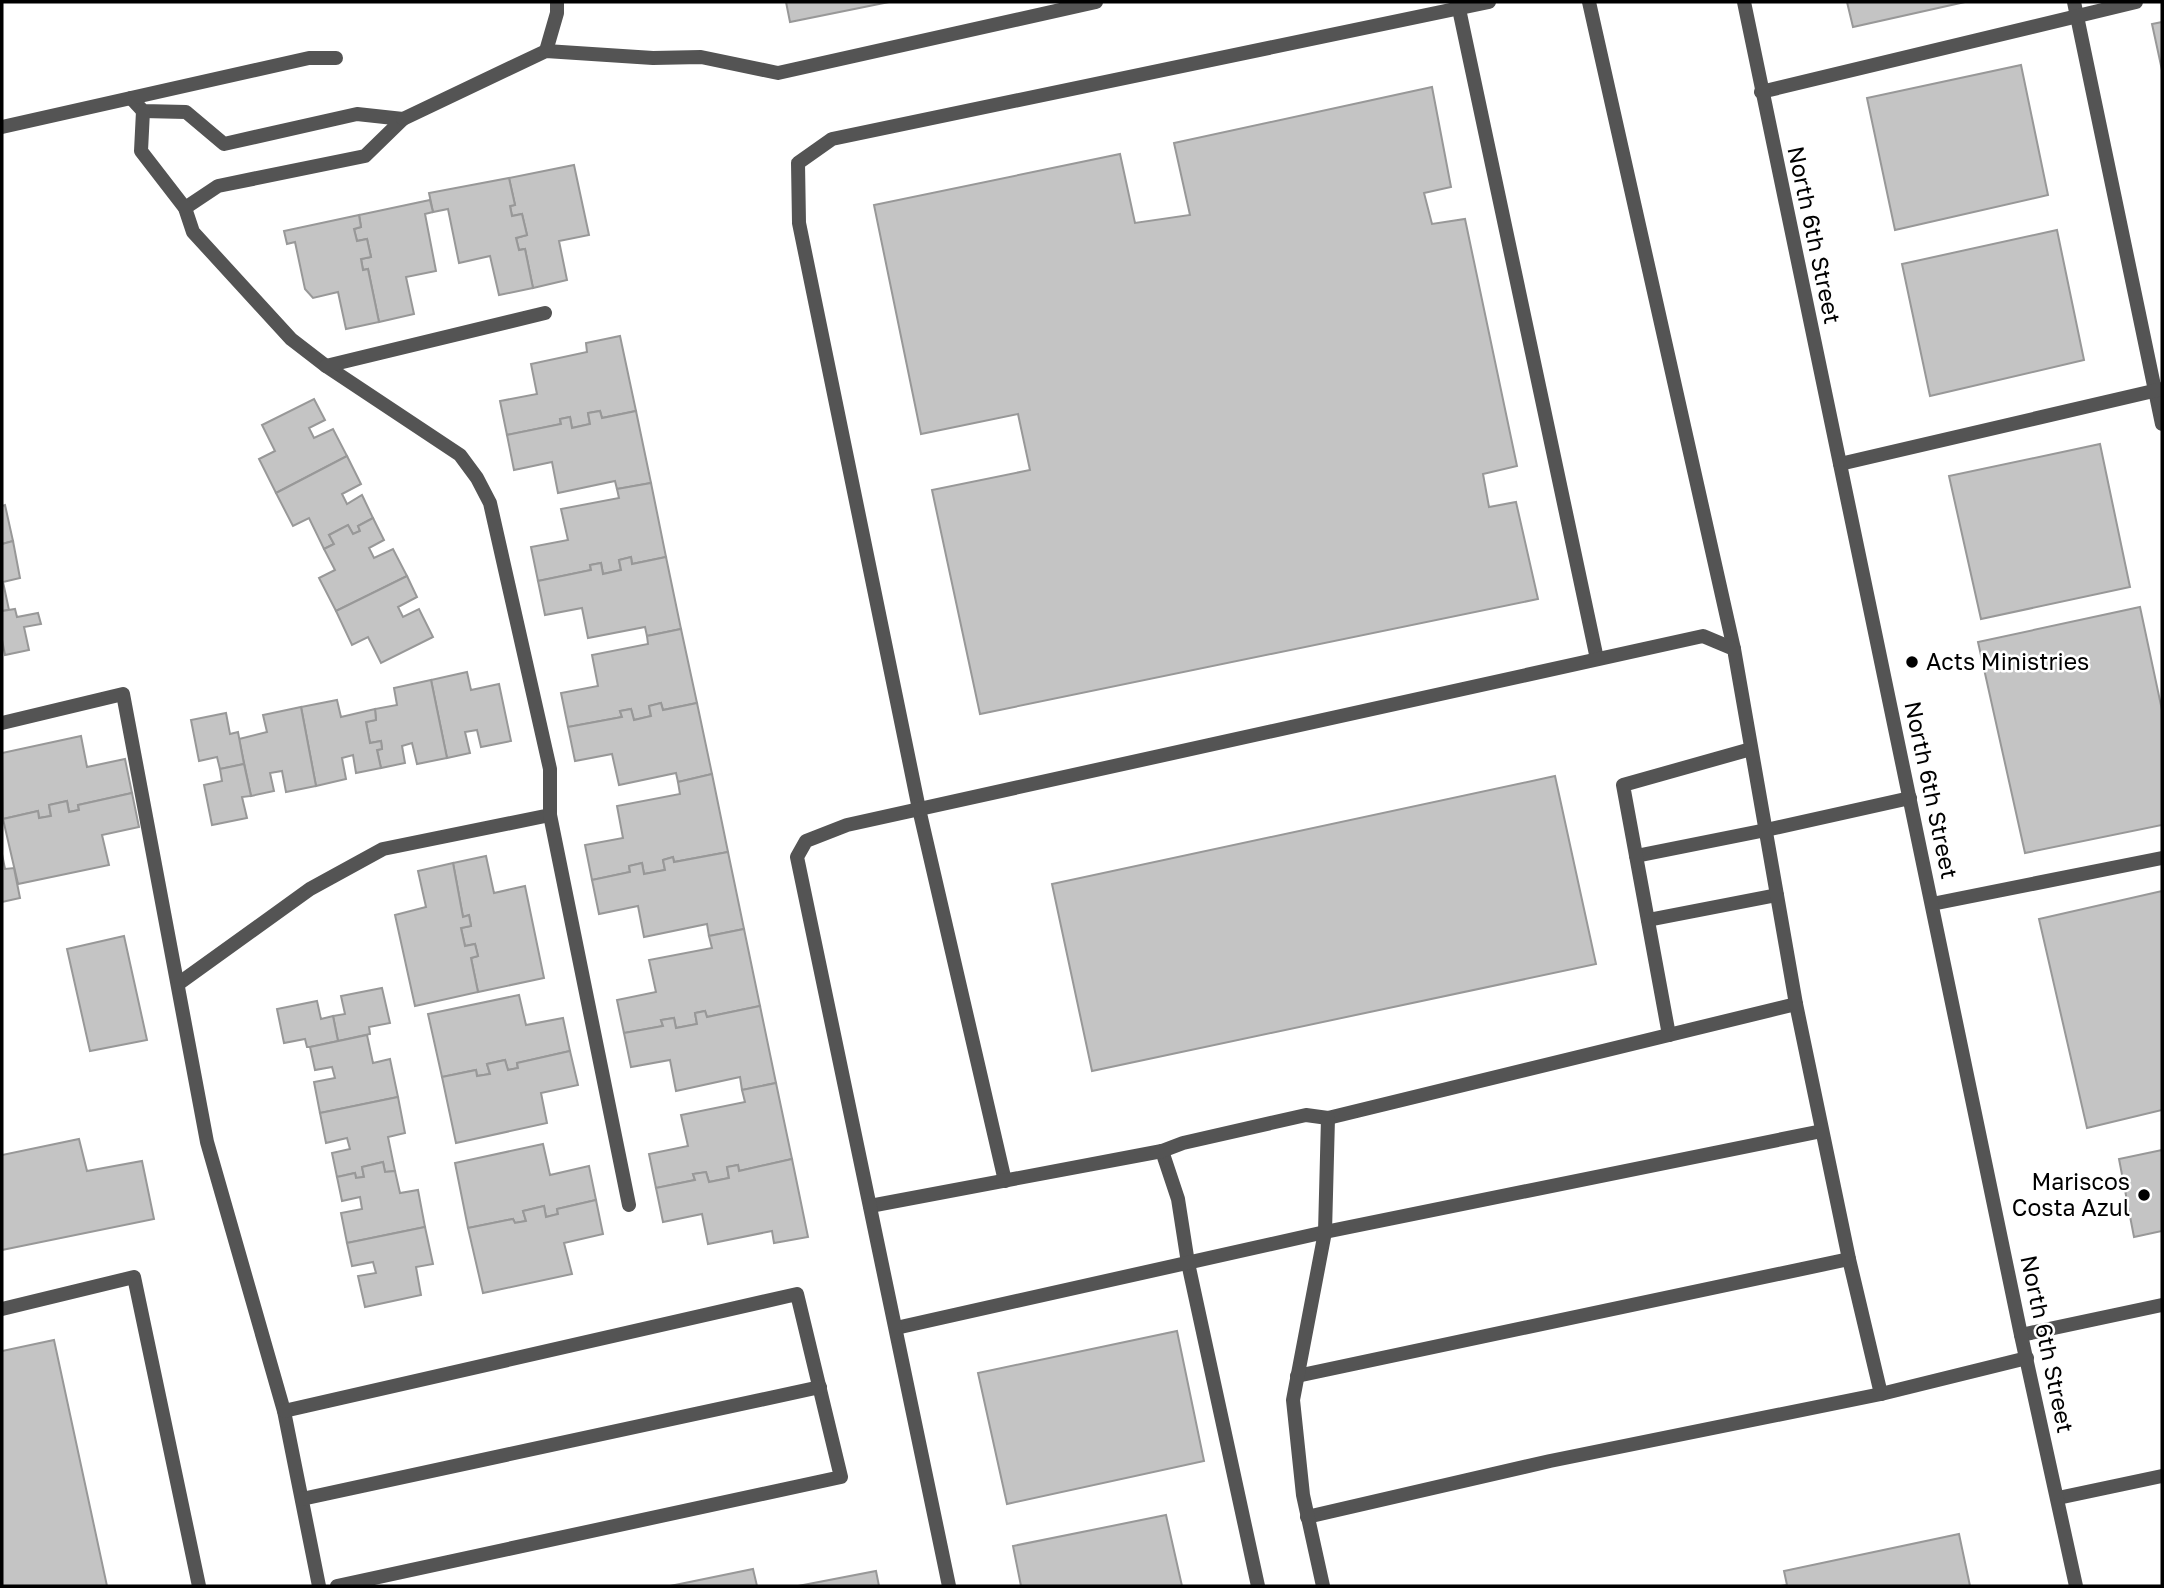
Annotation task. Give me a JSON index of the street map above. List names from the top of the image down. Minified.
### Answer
{"streets":{"street":["North 6th Street"]},"places":["Acts Ministries","Mariscos Costa Azul"]}
